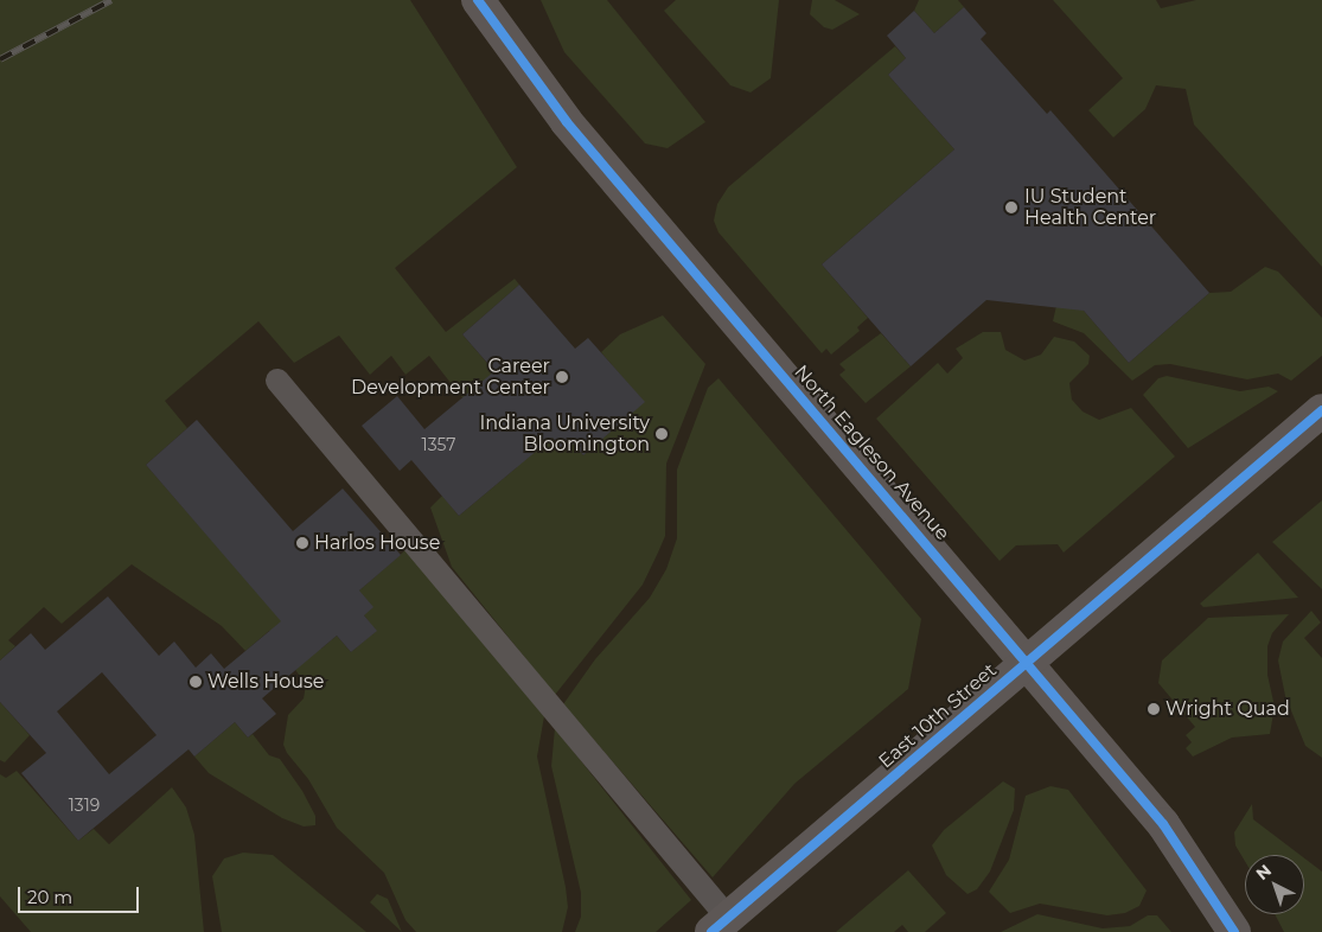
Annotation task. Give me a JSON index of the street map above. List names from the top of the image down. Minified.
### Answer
{"streets":{"street":["North Eagleson Avenue","East 10th Street"]},"crossings":[["North Eagleson Avenue","East 10th Street"]],"places":["IU Student Health Center","Career Development Center","Indiana University Bloomington","Harlos House","Wells House","Wright Quad"],"house_numbers":["1357","1319"],"scale_bar":"20 m","north":"top left"}
